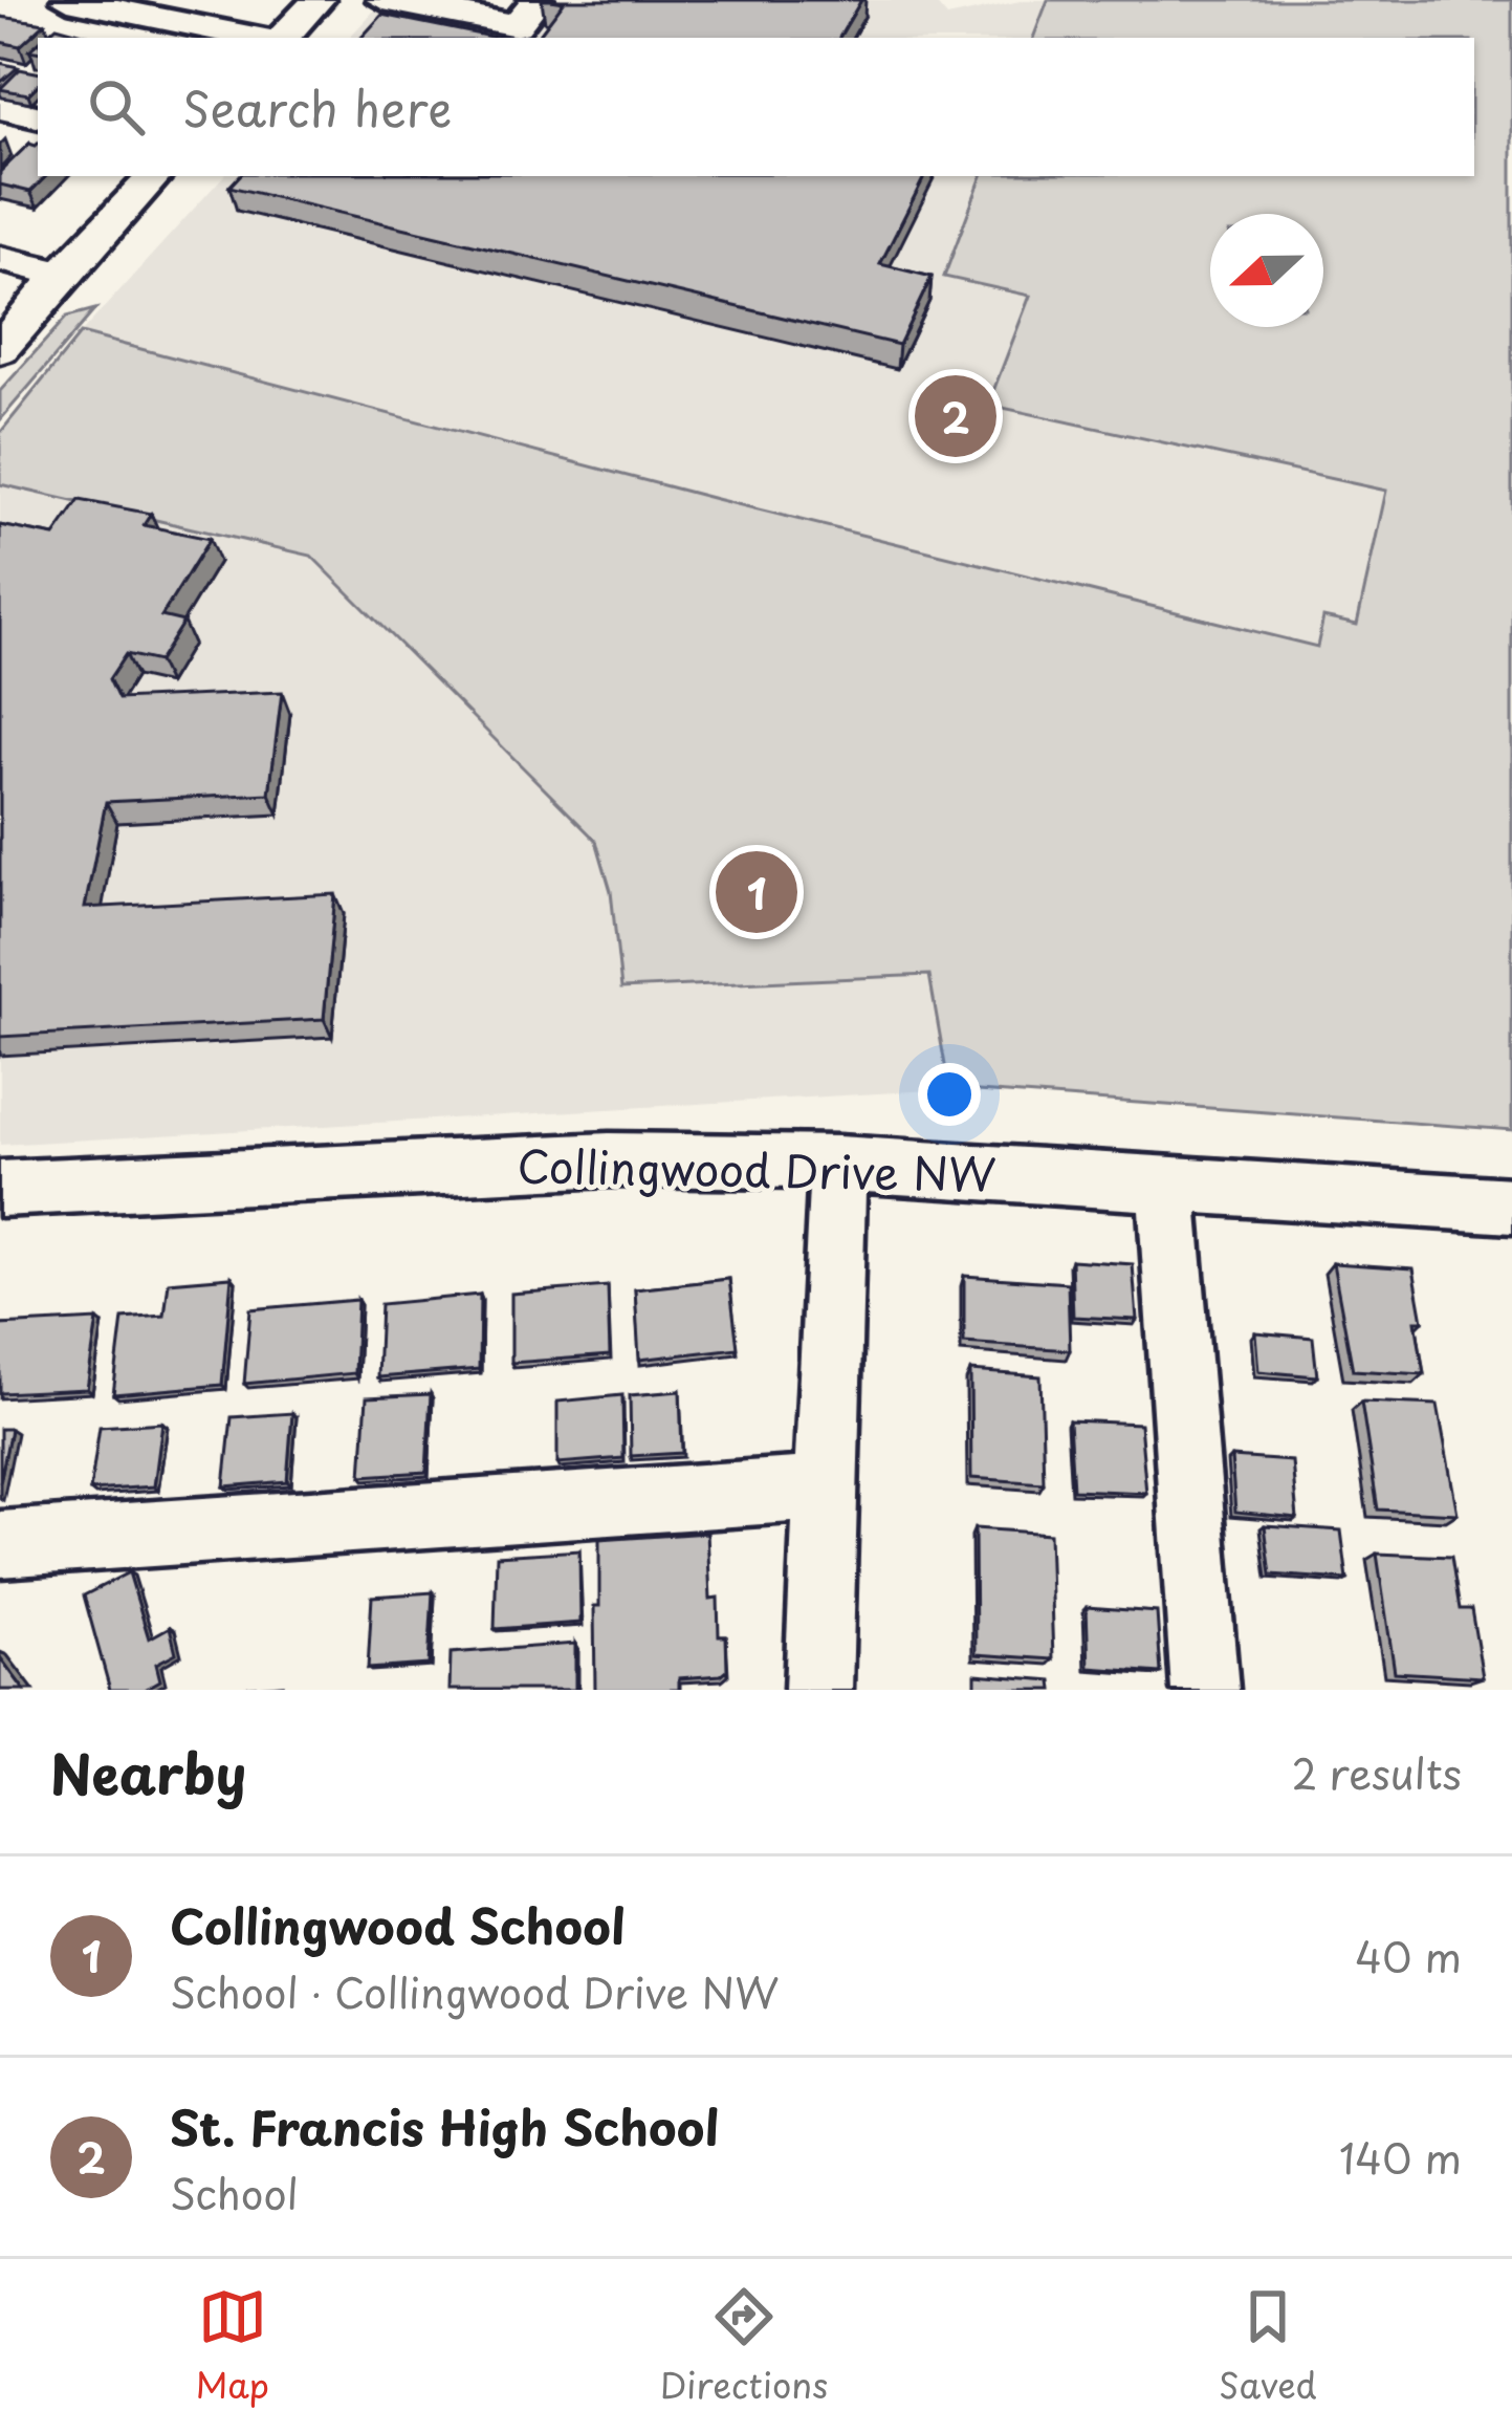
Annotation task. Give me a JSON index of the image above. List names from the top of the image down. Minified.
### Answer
{"streets":{"street":["Collingwood Drive NW"]},"north":"left","page":{"search":"Search here","pins":["2","1"],"heading":["Nearby","2 results"],"list":[{"mark":"1","name":"Collingwood School","note":"School · Collingwood Drive NW","value":"40 m"},{"mark":"2","name":"St. Francis High School","note":"School","value":"140 m"}],"nav":["Map","Directions","Saved"]}}
